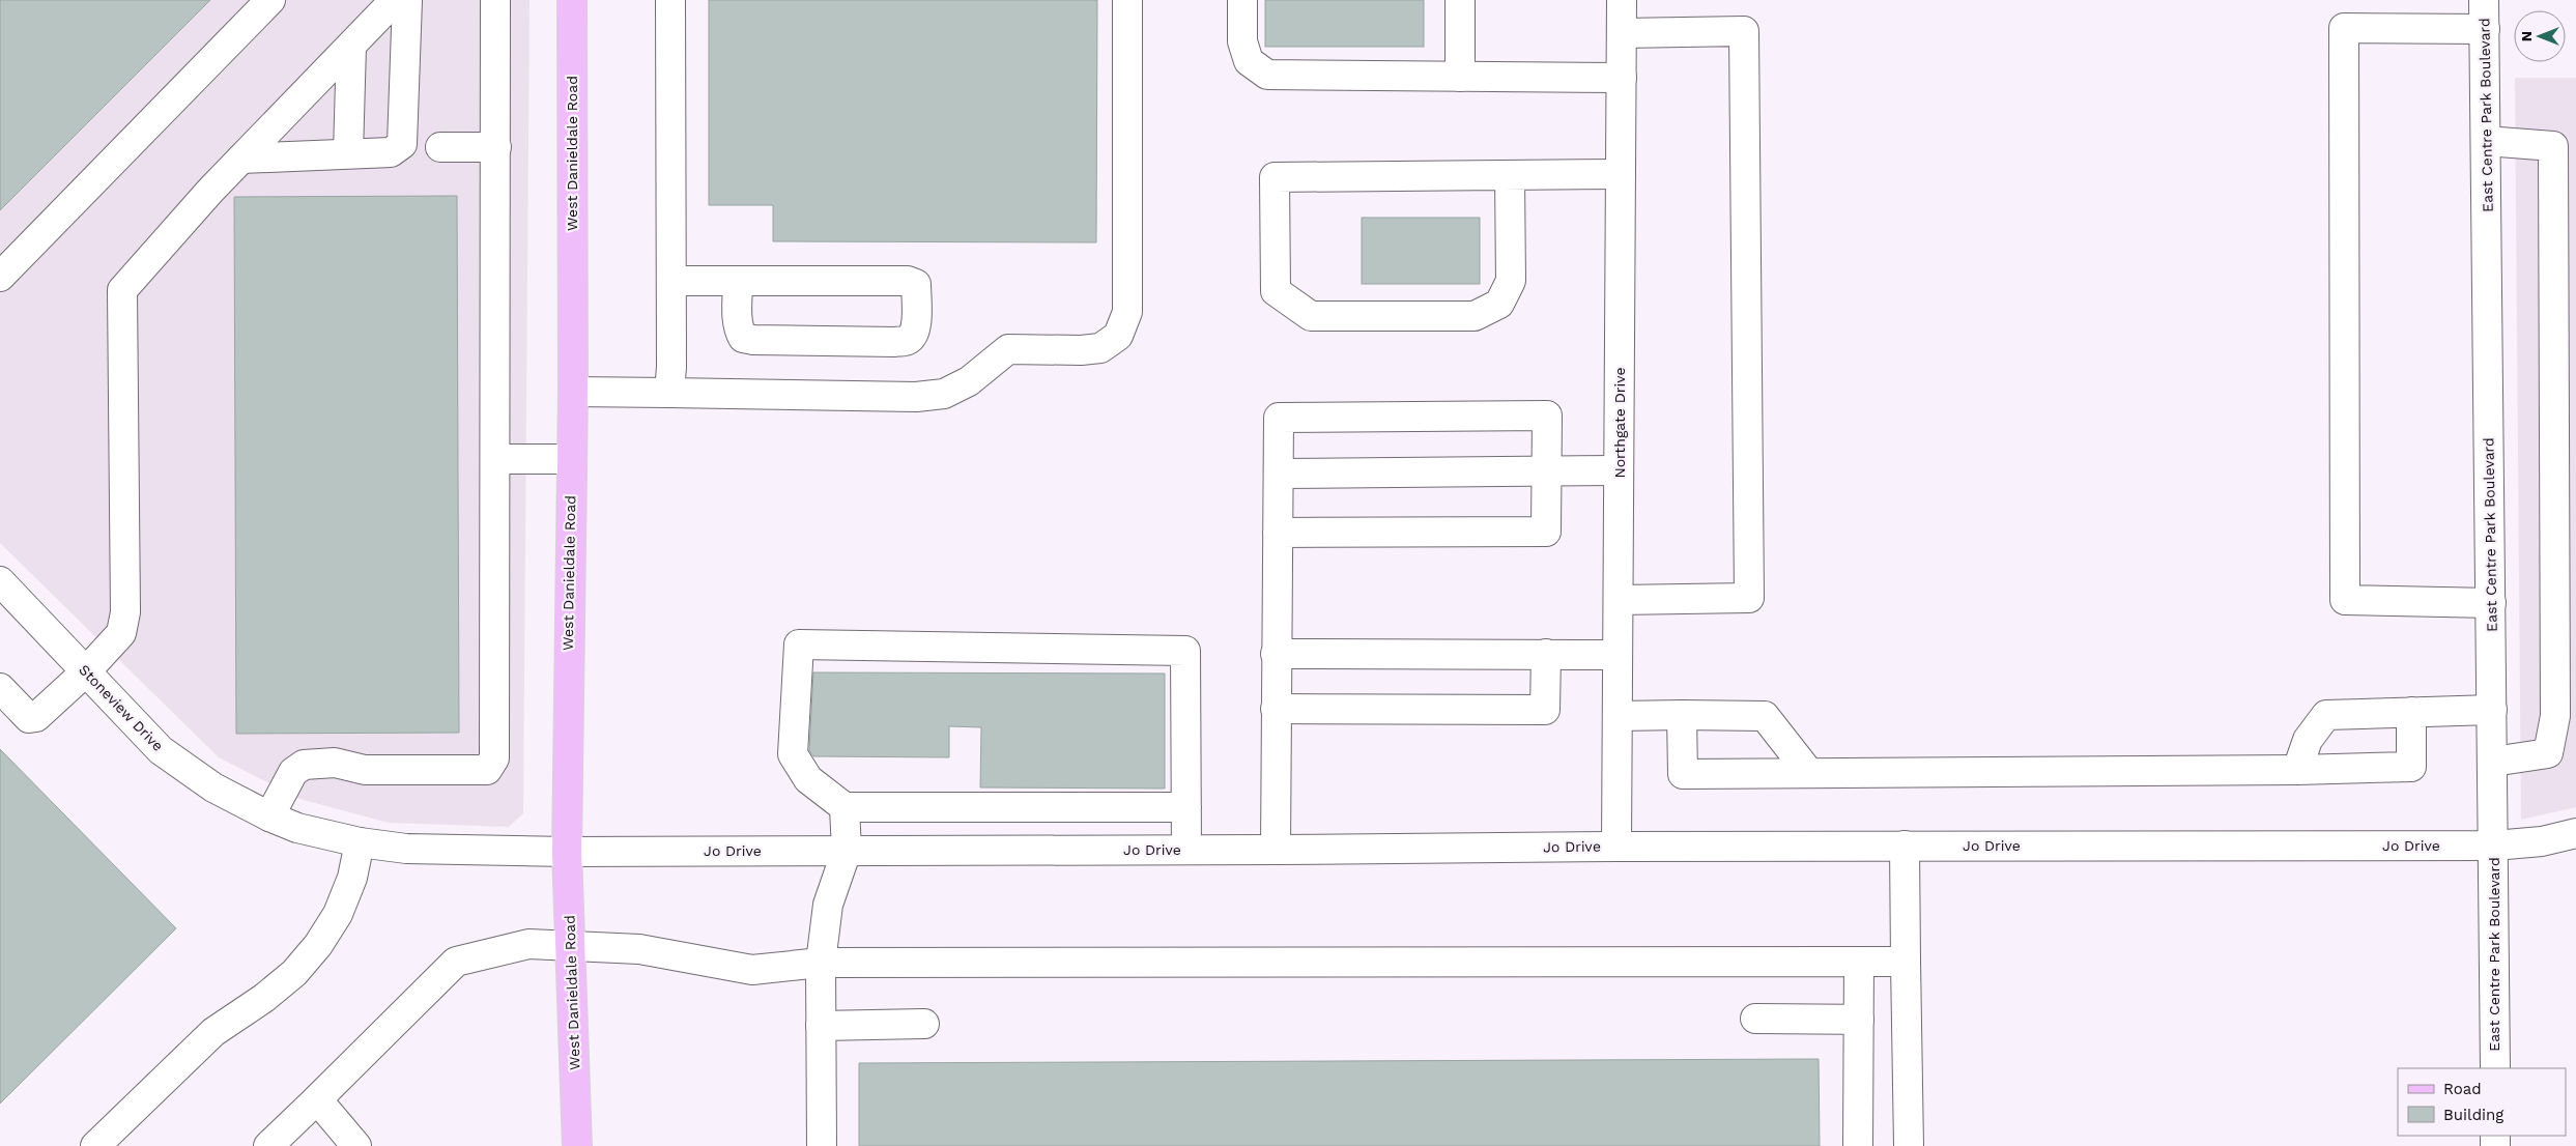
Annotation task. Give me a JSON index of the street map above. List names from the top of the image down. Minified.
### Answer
{"streets":{"main road":["West Danieldale Road"],"street":["East Centre Park Boulevard","Northgate Drive","Stoneview Drive","Jo Drive"]},"crossings":[["East Centre Park Boulevard","Jo Drive"],["West Danieldale Road","Stoneview Drive"],["West Danieldale Road","Jo Drive"],["Northgate Drive","Jo Drive"],["Stoneview Drive","Jo Drive"]],"legend":["Road","Building"],"north":"left"}
